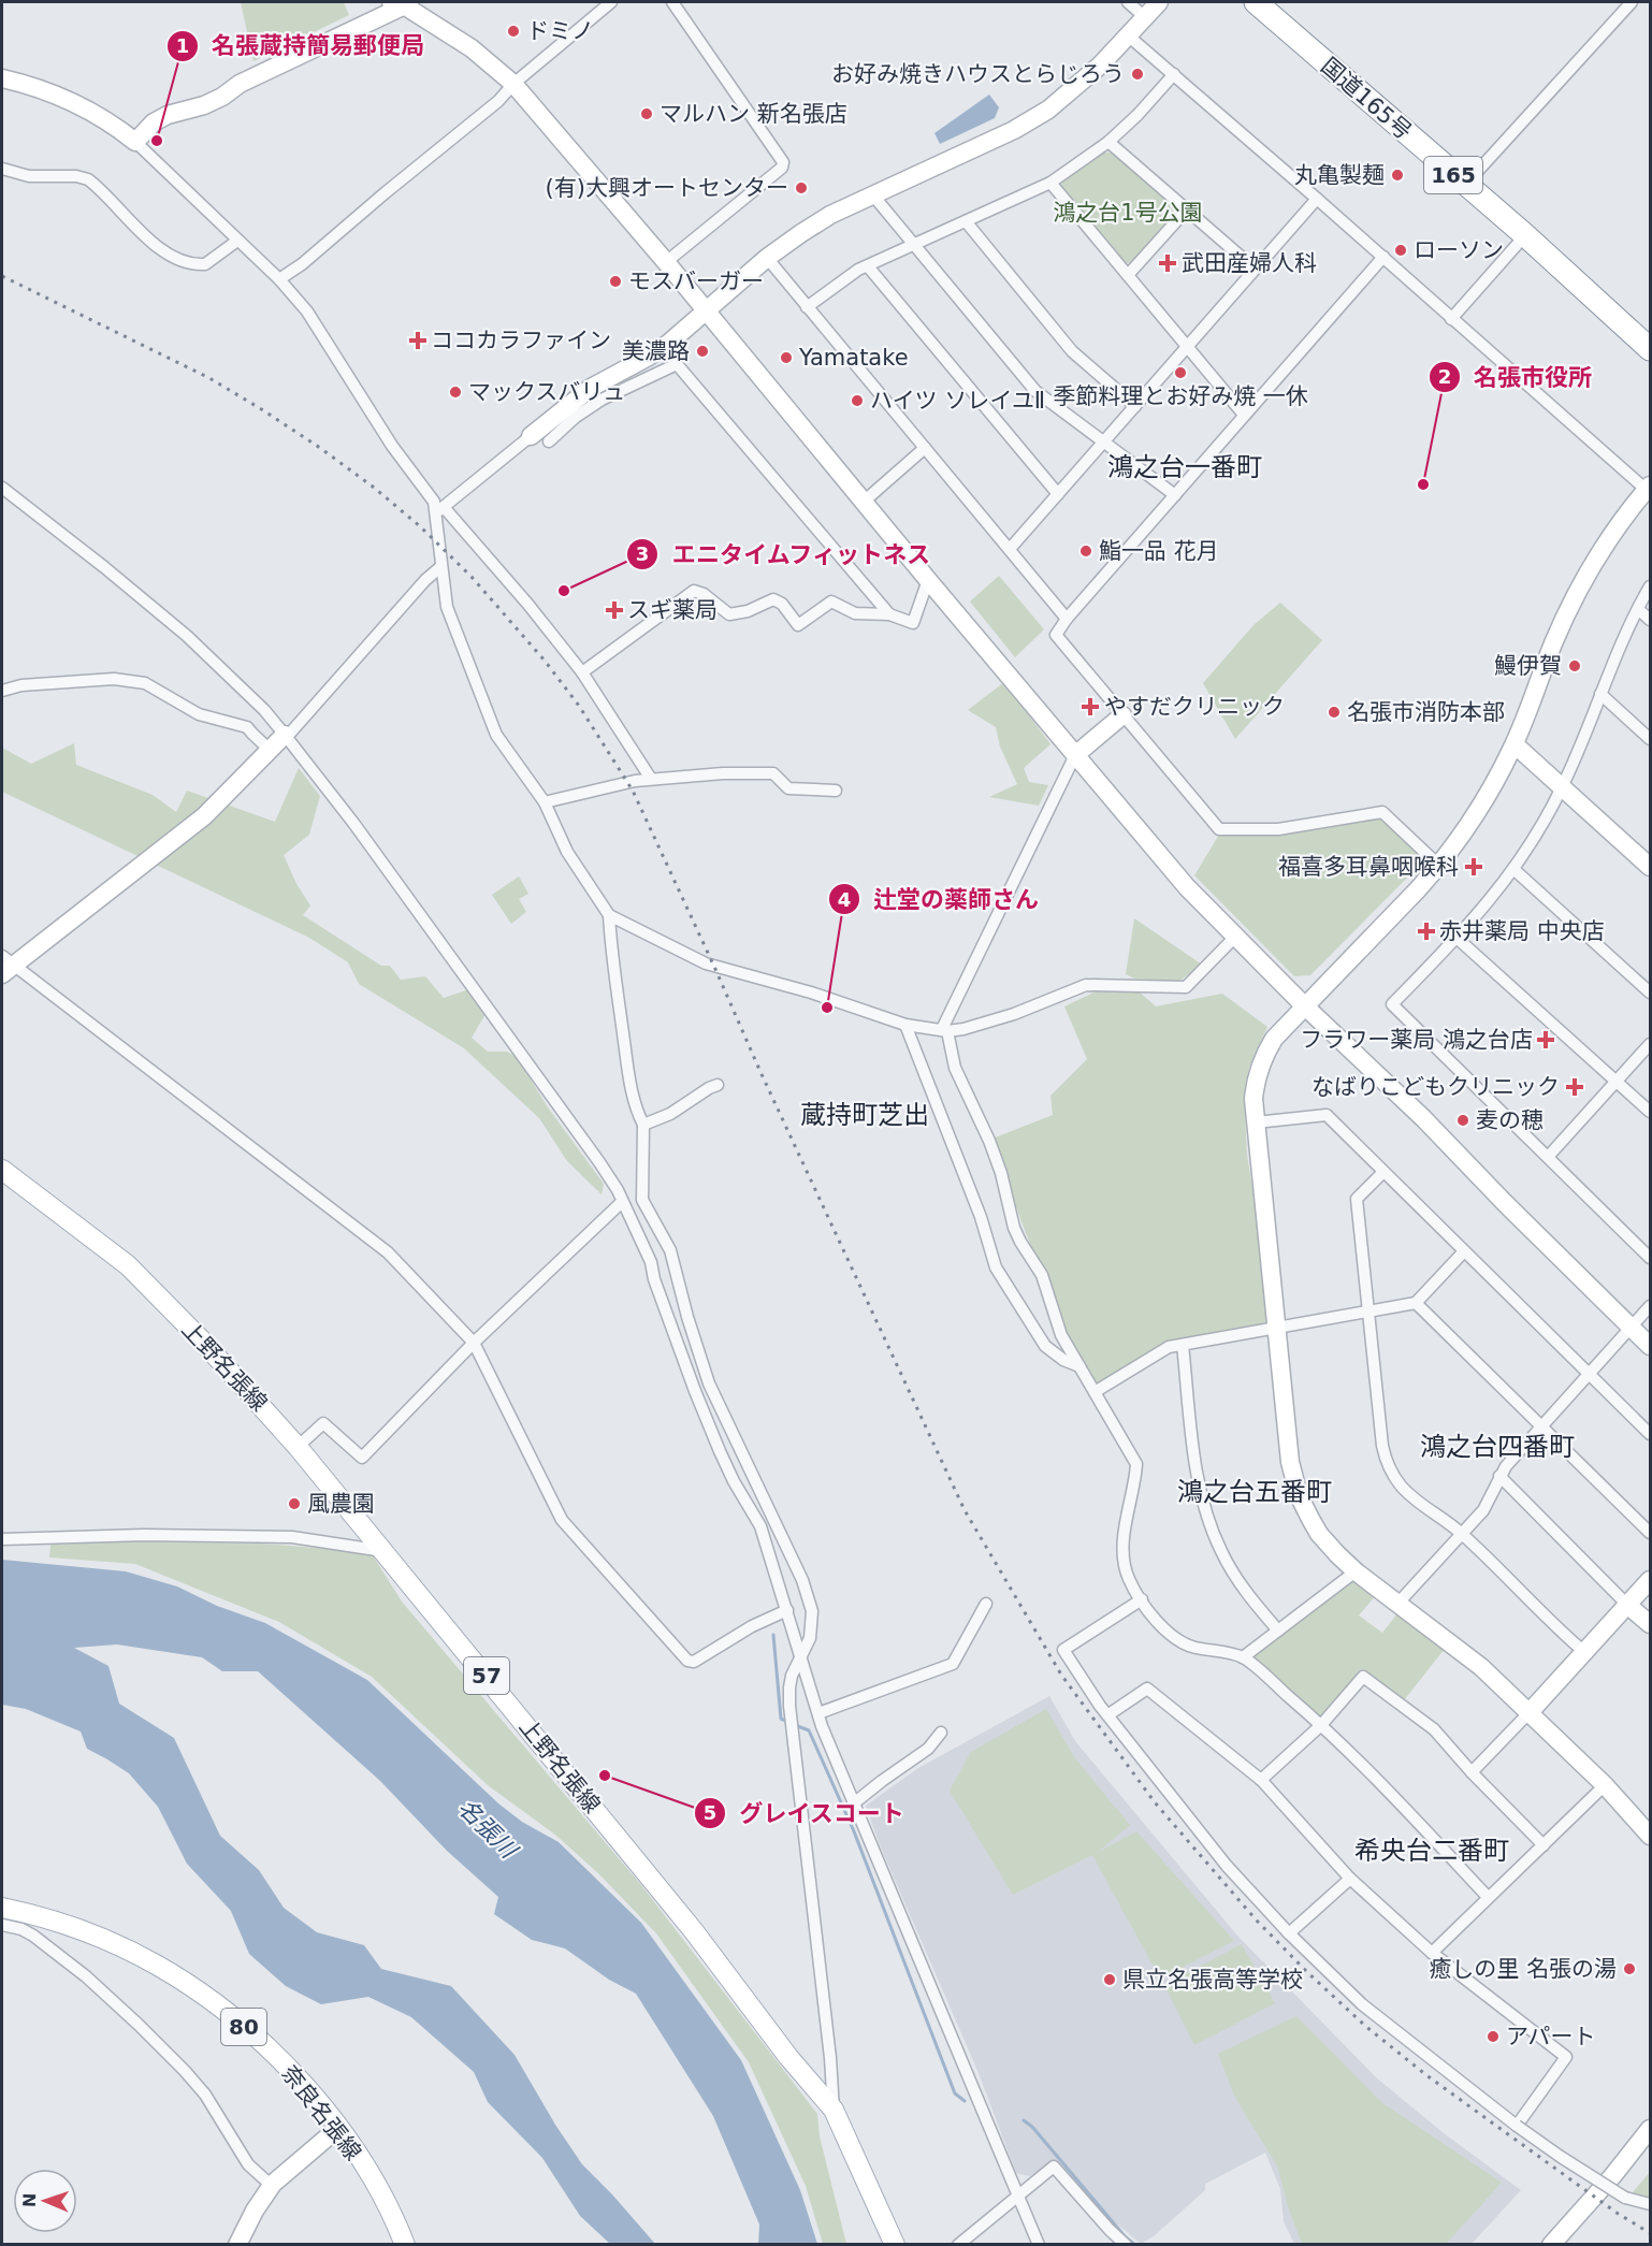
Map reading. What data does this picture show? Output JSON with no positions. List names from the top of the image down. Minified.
{"streets":{"highway":["国道165号","165"],"main road":["上野名張線","57","80","奈良名張線"]},"districts":["鴻之台一番町","蔵持町芝出","鴻之台四番町","鴻之台五番町","希央台二番町"],"water":["名張川"],"parks":["鴻之台1号公園"],"places":{"other":["ドミノ","お好み焼きハウスとらじろう","マルハン 新名張店","名張蔵持簡易郵便局","丸亀製麺","(有)大興オートセンター","ローソン","モスバーガー","美濃路","Yamatake","季節料理とお好み焼 一休","マックスバリュ","ハイツ ソレイユⅡ","名張市役所","鮨一品 花月","エニタイムフィットネス","鰻伊賀","名張市消防本部","辻堂の薬師さん","麦の穂","風農園","グレイスコート","癒しの里 名張の湯","県立名張高等学校","アパート"],"health":["武田産婦人科","ココカラファイン","スギ薬局","やすだクリニック","福喜多耳鼻咽喉科","赤井薬局 中央店","フラワー薬局 鴻之台店","なばりこどもクリニック"]},"north":"left"}
